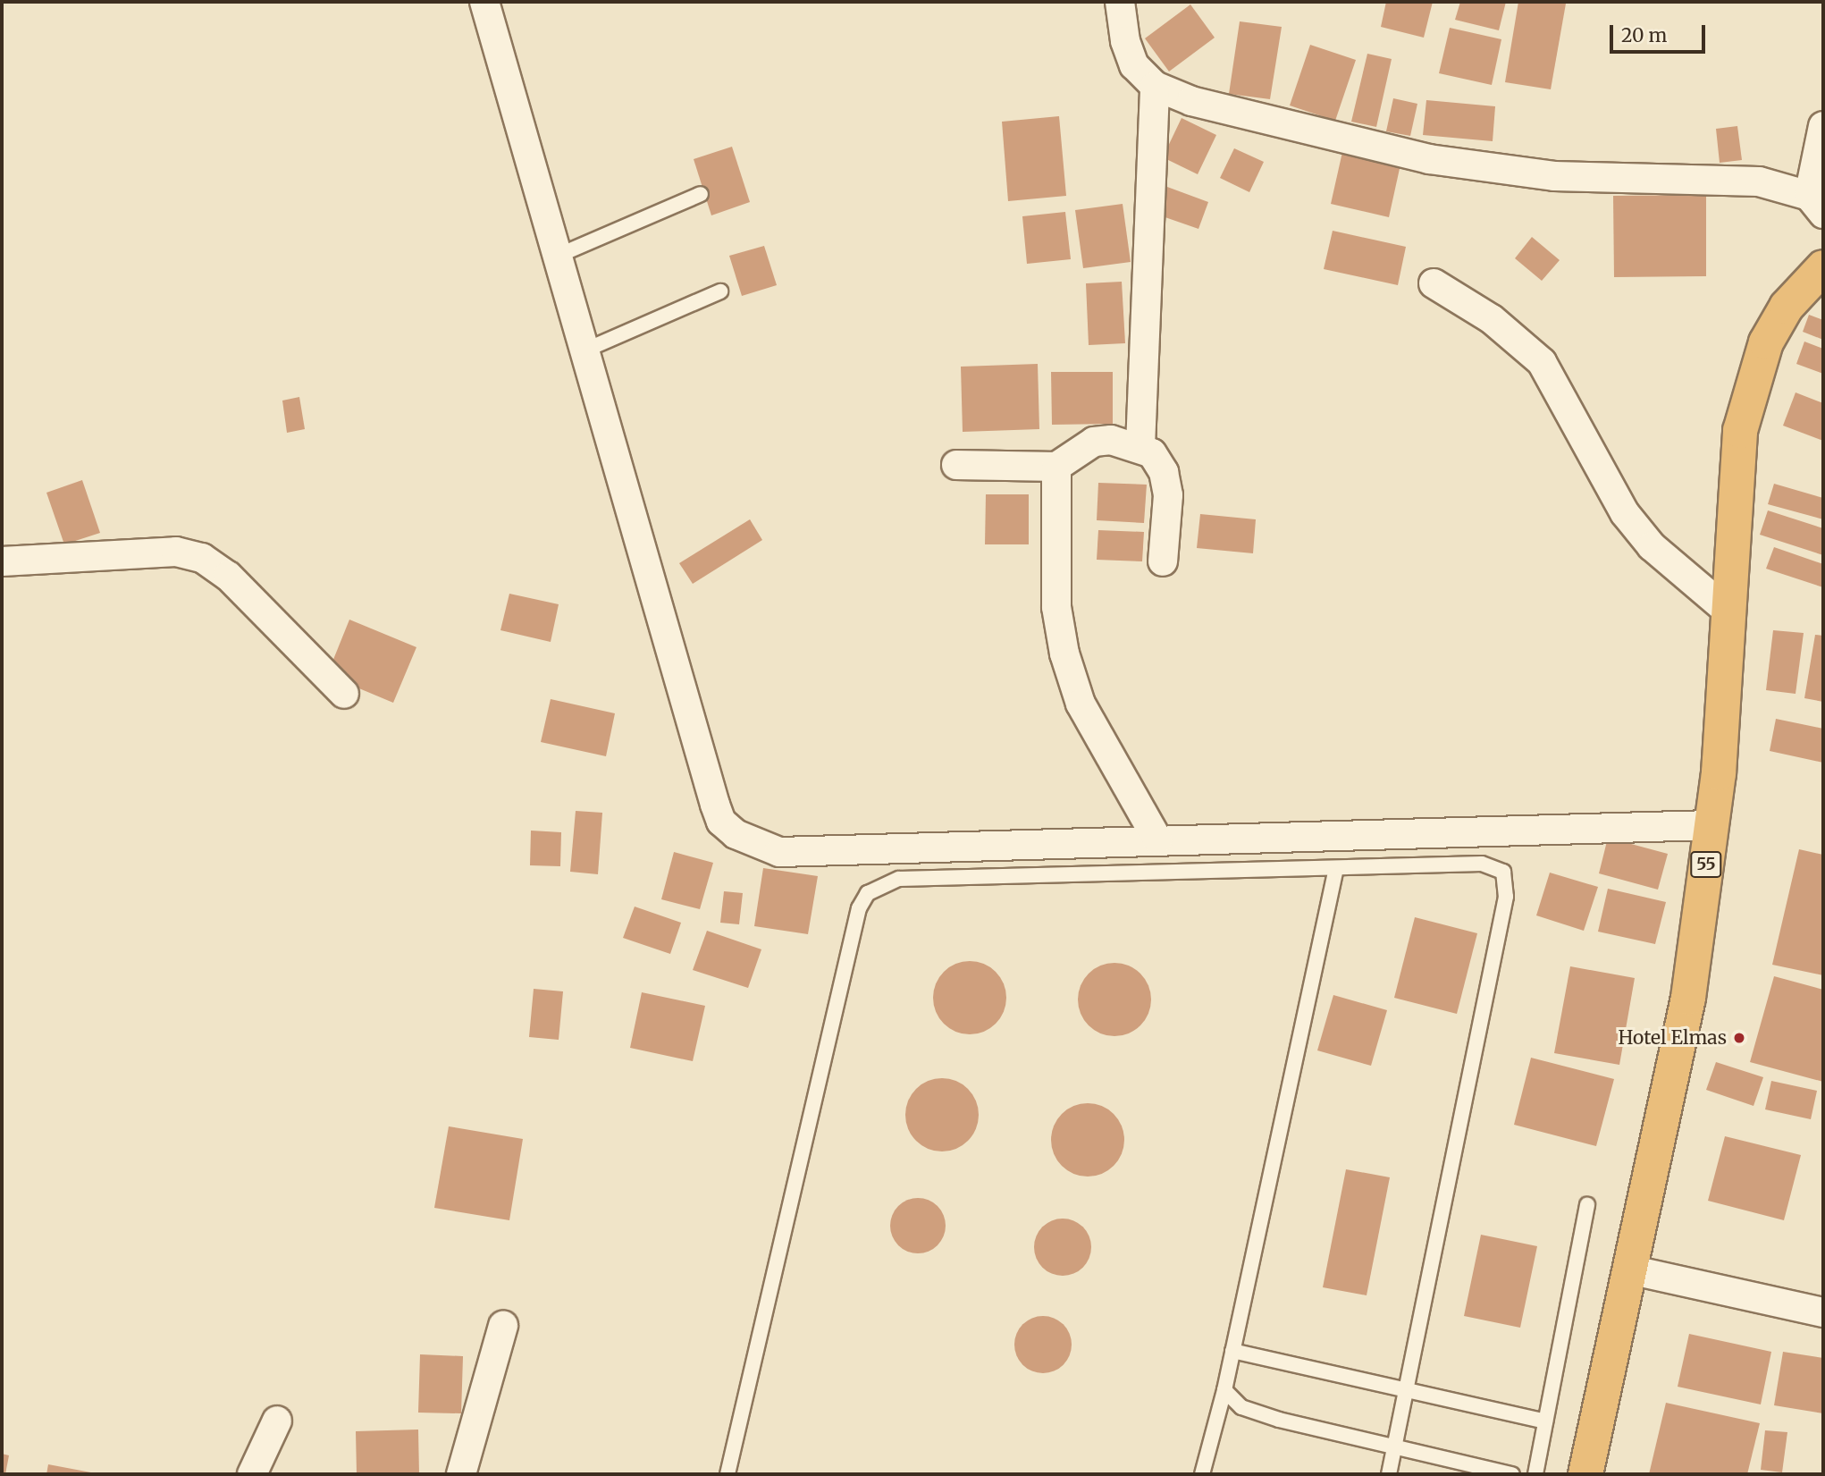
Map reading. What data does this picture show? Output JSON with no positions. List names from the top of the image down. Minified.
{"streets":{"highway":["55"]},"places":["Hotel Elmas"],"scale_bar":"20 m"}
